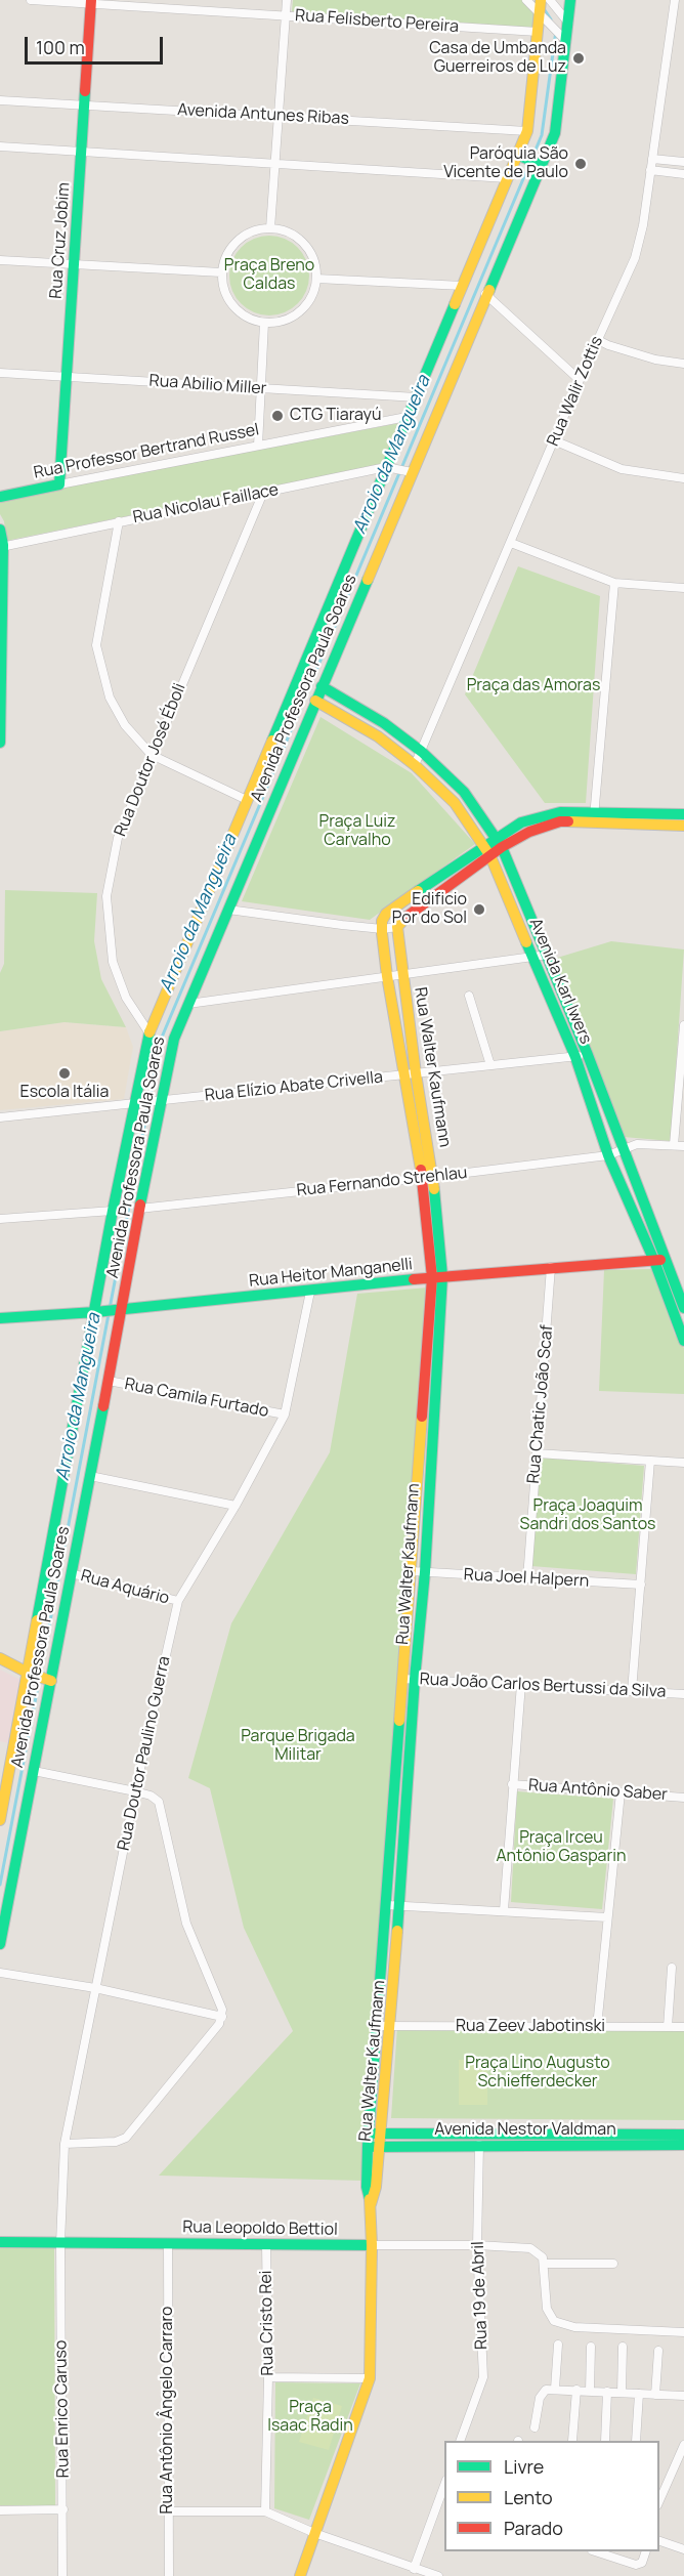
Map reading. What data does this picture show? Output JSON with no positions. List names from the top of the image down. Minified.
{"streets":{"street":["Rua Felisberto Pereira","Avenida Antunes Ribas","Rua Cruz Jobim","Rua Abilio Miller","Rua Walir Zottis","Rua Professor Bertrand Russel","Rua Nicolau Faillace","Avenida Professora Paula Soares","Rua Doutor José Éboli","Avenida Karl Iwers","Rua Walter Kaufmann","Rua Elízio Abate Crivella","Rua Fernando Strehlau","Rua Heitor Manganelli","Rua Camila Furtado","Rua Chatic João Scaf","Rua Joel Halpern","Rua Aquário","Rua João Carlos Bertussi da Silva","Rua Doutor Paulino Guerra","Rua Antônio Saber","Rua Zeev Jabotinski","Avenida Nestor Valdman","Rua Leopoldo Bettiol","Rua 19 de Abril","Rua Cristo Rei","Rua Enrico Caruso","Rua Antônio Ângelo Carraro"]},"crossings":[["Rua Felisberto Pereira","Rua Cruz Jobim"],["Rua Felisberto Pereira","Avenida Professora Paula Soares"],["Avenida Antunes Ribas","Rua Cruz Jobim"],["Avenida Antunes Ribas","Avenida Professora Paula Soares"],["Rua Cruz Jobim","Rua Abilio Miller"],["Rua Cruz Jobim","Rua Professor Bertrand Russel"],["Rua Abilio Miller","Avenida Professora Paula Soares"],["Rua Walir Zottis","Avenida Karl Iwers"],["Rua Professor Bertrand Russel","Avenida Professora Paula Soares"],["Rua Nicolau Faillace","Avenida Professora Paula Soares"],["Rua Nicolau Faillace","Rua Doutor José Éboli"],["Avenida Professora Paula Soares","Rua Doutor José Éboli"],["Avenida Professora Paula Soares","Avenida Karl Iwers"],["Avenida Professora Paula Soares","Rua Elízio Abate Crivella"],["Avenida Professora Paula Soares","Rua Fernando Strehlau"],["Avenida Professora Paula Soares","Rua Heitor Manganelli"],["Avenida Professora Paula Soares","Rua Camila Furtado"],["Avenida Professora Paula Soares","Rua Aquário"],["Avenida Karl Iwers","Rua Elízio Abate Crivella"],["Avenida Karl Iwers","Rua Fernando Strehlau"],["Avenida Karl Iwers","Rua Heitor Manganelli"],["Rua Walter Kaufmann","Rua Elízio Abate Crivella"],["Rua Walter Kaufmann","Rua Fernando Strehlau"],["Rua Walter Kaufmann","Rua Heitor Manganelli"],["Rua Walter Kaufmann","Rua Joel Halpern"],["Rua Walter Kaufmann","Rua João Carlos Bertussi da Silva"],["Rua Walter Kaufmann","Rua Zeev Jabotinski"],["Rua Walter Kaufmann","Avenida Nestor Valdman"],["Rua Walter Kaufmann","Rua Leopoldo Bettiol"],["Rua Heitor Manganelli","Rua Chatic João Scaf"],["Rua Heitor Manganelli","Rua Doutor Paulino Guerra"],["Rua Camila Furtado","Rua Doutor Paulino Guerra"],["Rua Chatic João Scaf","Rua Joel Halpern"],["Rua Aquário","Rua Doutor Paulino Guerra"],["Rua Doutor Paulino Guerra","Rua Leopoldo Bettiol"],["Rua Doutor Paulino Guerra","Rua Enrico Caruso"],["Avenida Nestor Valdman","Rua 19 de Abril"],["Rua Leopoldo Bettiol","Rua 19 de Abril"],["Rua Leopoldo Bettiol","Rua Cristo Rei"],["Rua Leopoldo Bettiol","Rua Enrico Caruso"],["Rua Leopoldo Bettiol","Rua Antônio Ângelo Carraro"]],"water":["Arroio da Mangueira"],"parks":["Praça Breno Caldas","Praça das Amoras","Praça Luiz Carvalho","Praça Joaquim Sandri dos Santos","Parque Brigada Militar","Praça Irceu Antônio Gasparin","Praça Lino Augusto Schiefferdecker","Praça Isaac Radin"],"places":["Casa de Umbanda Guerreiros de Luz","Paróquia São Vicente de Paulo","CTG Tiarayú","Edificio Por do Sol","Escola Itália"],"legend":["Livre","Lento","Parado"],"scale_bar":"100 m"}
